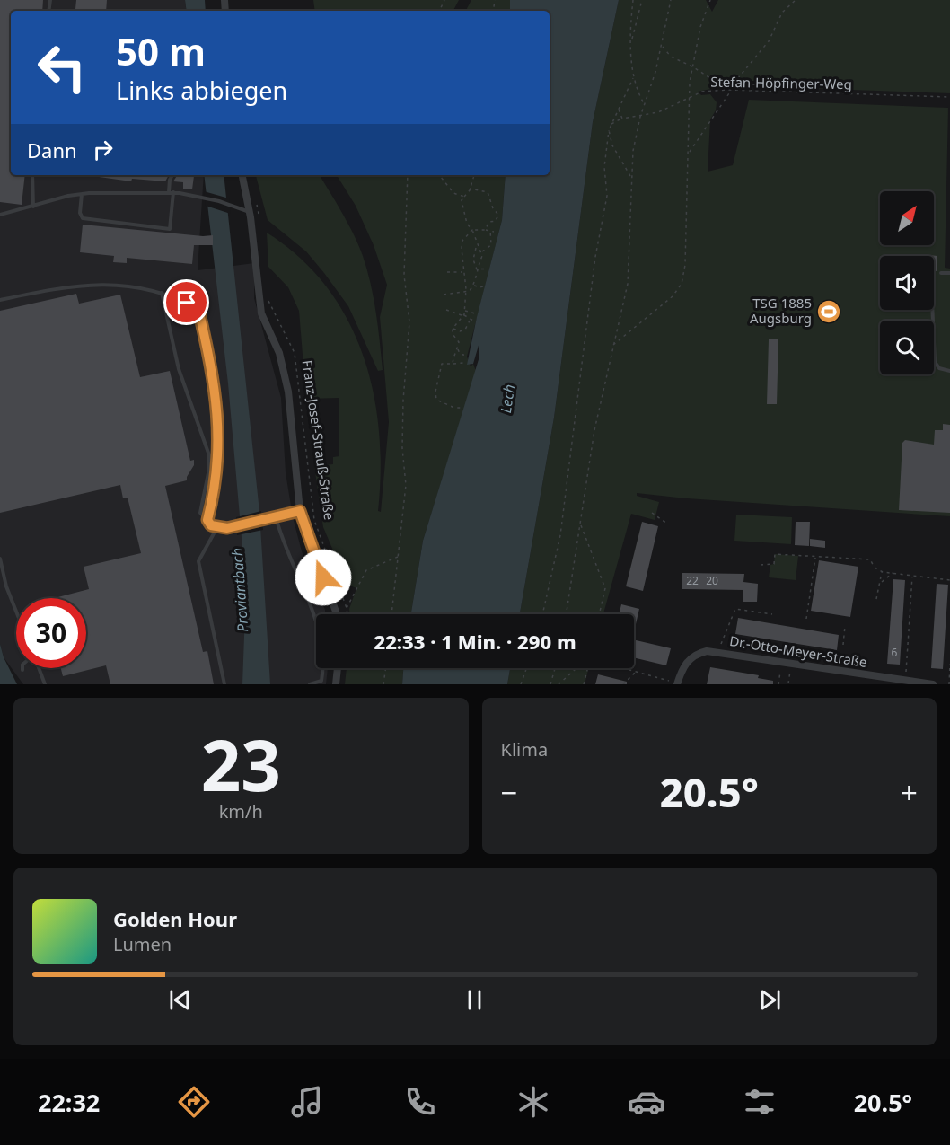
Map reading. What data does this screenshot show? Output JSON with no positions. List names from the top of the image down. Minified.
{"streets":{"street":["Franz-Josef-Strauß-Straße","Dr.-Otto-Meyer-Straße"],"path":["Stefan-Höpfinger-Weg"]},"water":["Lech","Proviantbach"],"places":{"sports":["TSG 1885 Augsburg"]},"house_numbers":["22","20","6"],"north":"top right","page":{"turn":["50 m","Links abbiegen"],"then":"Dann","limit":"30","trip":"22:33 · 1 Min. · 290 m","tile":[["23","km/h"],"Klima"],"heat":["−","20.5°","+"],"song":["Golden Hour","Lumen"],"tabs":["22:32","20.5°"]}}
